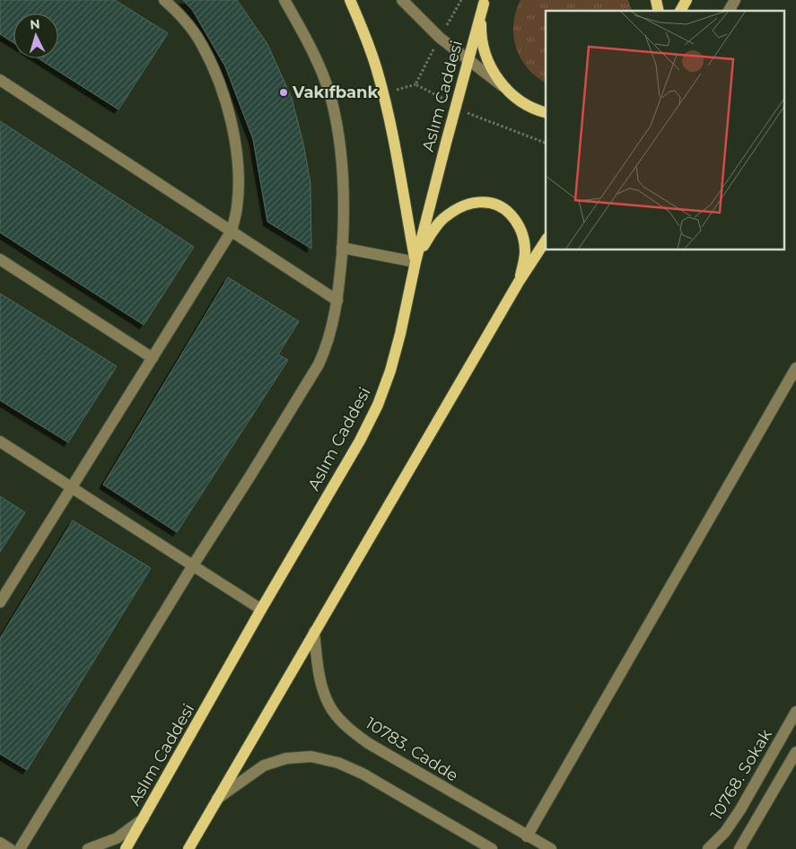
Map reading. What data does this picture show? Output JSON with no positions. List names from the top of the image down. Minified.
{"streets":{"main road":["Aslım Caddesi"],"street":["10783. Cadde","10768. Sokak"]},"places":["Vakıfbank"],"north":"top"}
